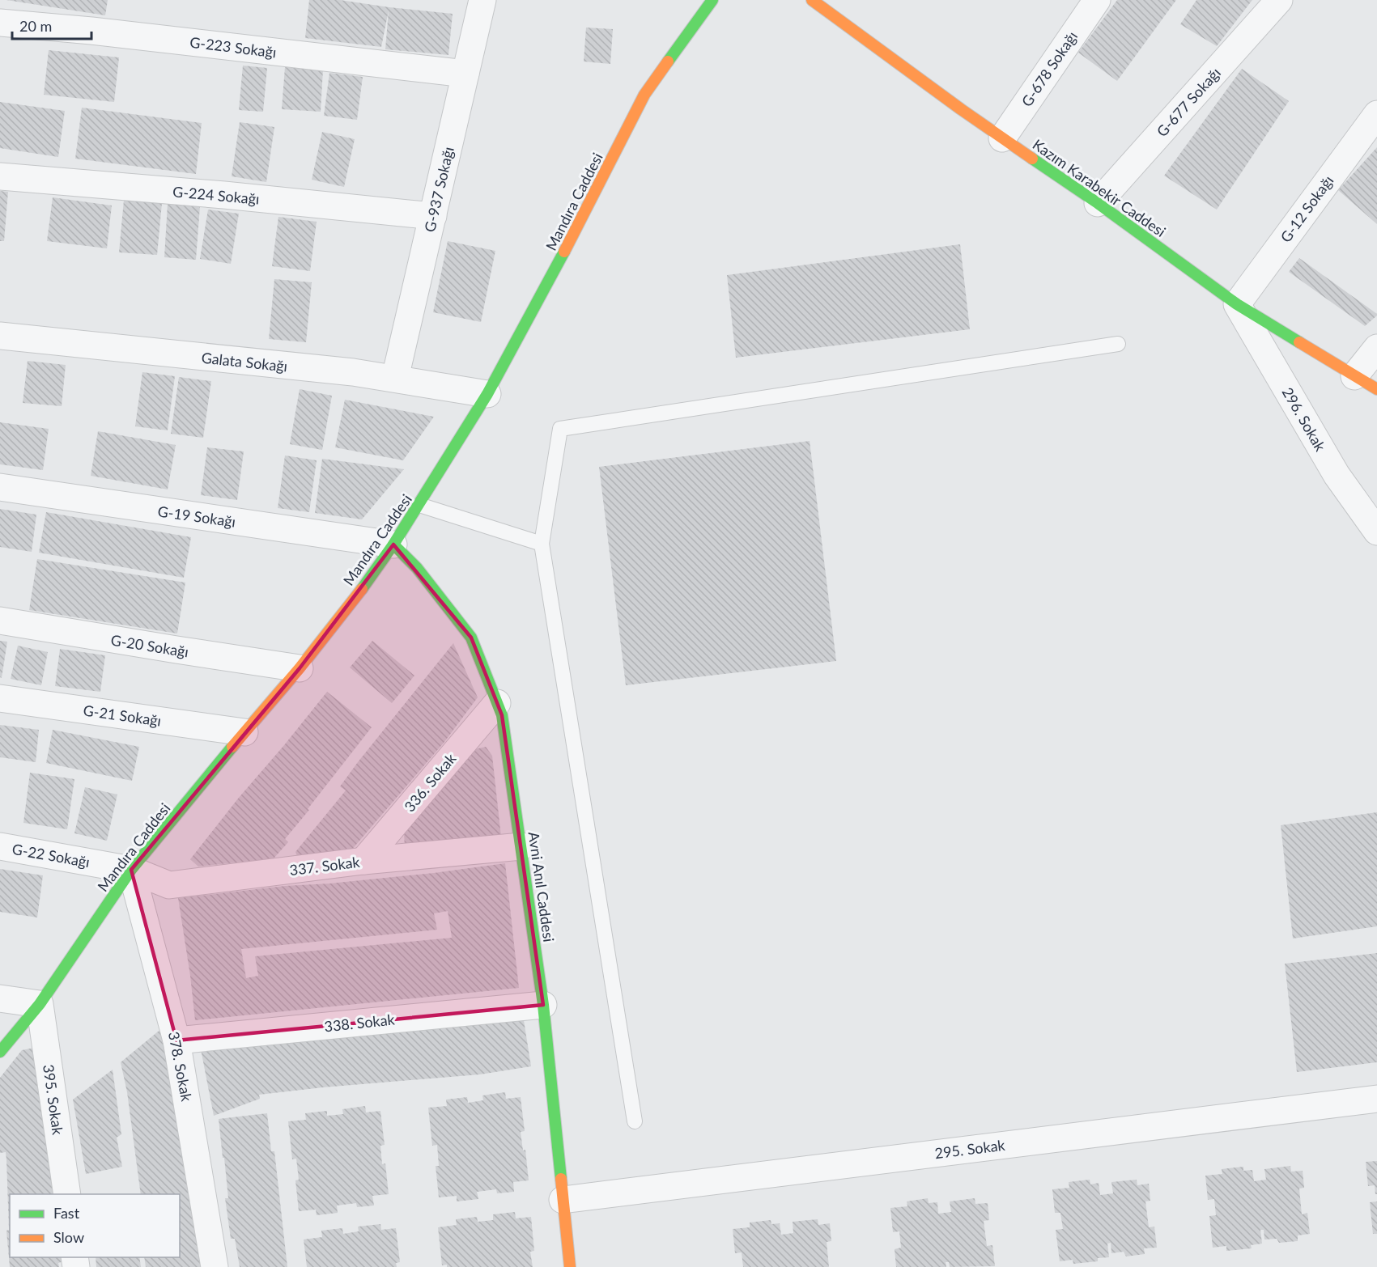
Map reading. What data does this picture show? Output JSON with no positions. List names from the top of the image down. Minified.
{"streets":{"street":["G-223 Sokağı","G-678 Sokağı","G-677 Sokağı","Kazım Karabekir Caddesi","G-937 Sokağı","G-224 Sokağı","Mandıra Caddesi","G-12 Sokağı","Galata Sokağı","296. Sokak","G-19 Sokağı","G-20 Sokağı","G-21 Sokağı","336. Sokak","G-22 Sokağı","337. Sokak","Avni Anıl Caddesi","338. Sokak","378. Sokak","395. Sokak","295. Sokak"]},"crossings":[["G-223 Sokağı","G-937 Sokağı"],["G-678 Sokağı","Kazım Karabekir Caddesi"],["G-677 Sokağı","Kazım Karabekir Caddesi"],["Kazım Karabekir Caddesi","G-12 Sokağı"],["Kazım Karabekir Caddesi","296. Sokak"],["G-937 Sokağı","G-224 Sokağı"],["G-937 Sokağı","Galata Sokağı"],["Mandıra Caddesi","Galata Sokağı"],["Mandıra Caddesi","G-19 Sokağı"],["Mandıra Caddesi","G-20 Sokağı"],["Mandıra Caddesi","G-21 Sokağı"],["Mandıra Caddesi","G-22 Sokağı"],["Mandıra Caddesi","337. Sokak"],["Mandıra Caddesi","Avni Anıl Caddesi"],["Mandıra Caddesi","378. Sokak"],["Mandıra Caddesi","395. Sokak"],["G-12 Sokağı","296. Sokak"],["G-19 Sokağı","Avni Anıl Caddesi"],["336. Sokak","337. Sokak"],["336. Sokak","Avni Anıl Caddesi"],["G-22 Sokağı","337. Sokak"],["G-22 Sokağı","378. Sokak"],["337. Sokak","Avni Anıl Caddesi"],["337. Sokak","378. Sokak"],["Avni Anıl Caddesi","338. Sokak"],["Avni Anıl Caddesi","295. Sokak"],["338. Sokak","378. Sokak"]],"legend":["Fast","Slow"],"scale_bar":"20 m"}
